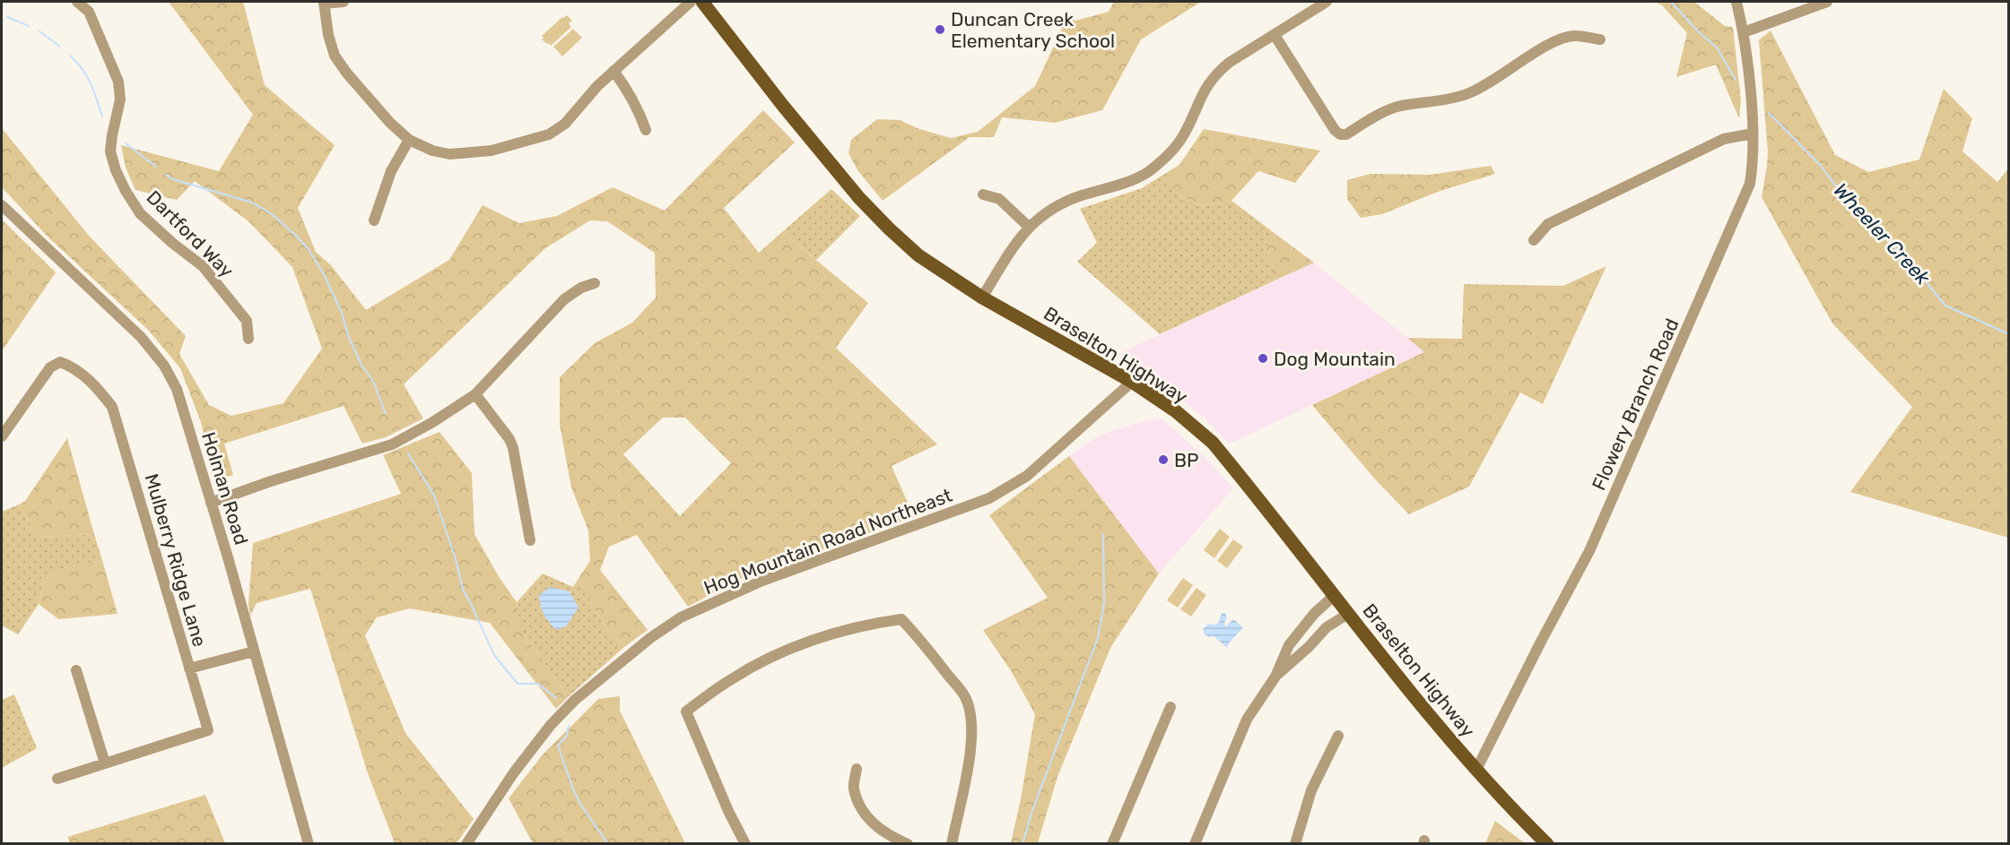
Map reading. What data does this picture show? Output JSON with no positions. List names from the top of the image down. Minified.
{"streets":{"main road":["Braselton Highway"],"street":["Dartford Way","Flowery Branch Road","Holman Road","Hog Mountain Road Northeast","Mulberry Ridge Lane"]},"crossings":[["Braselton Highway","Flowery Branch Road"],["Braselton Highway","Hog Mountain Road Northeast"]],"water":["Wheeler Creek"],"places":["Duncan Creek Elementary School","Dog Mountain","BP"]}
